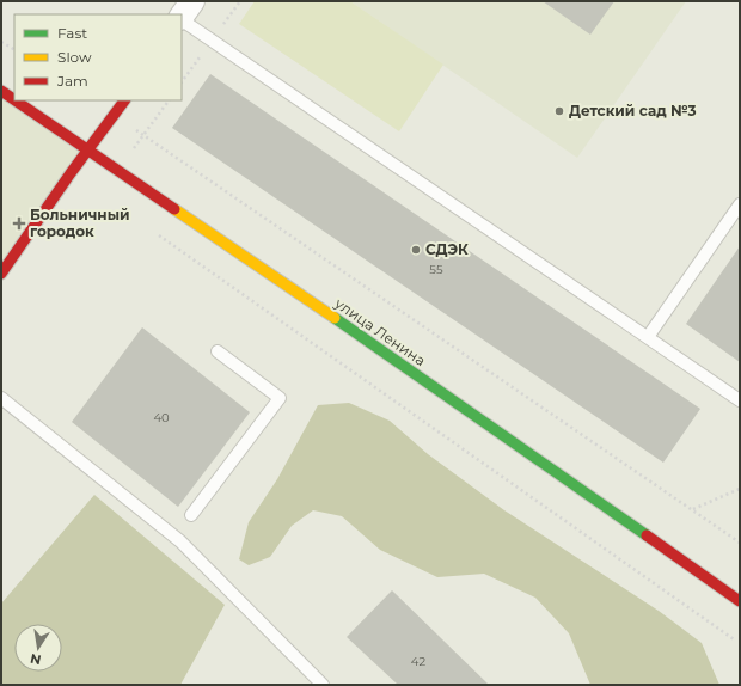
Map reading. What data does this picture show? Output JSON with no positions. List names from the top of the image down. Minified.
{"streets":{"main road":["улица Ленина"]},"places":{"other":["Детский сад №3","СДЭК"],"health":["Больничный городок"]},"house_numbers":["55","40","42"],"legend":["Fast","Slow","Jam"],"north":"bottom"}
